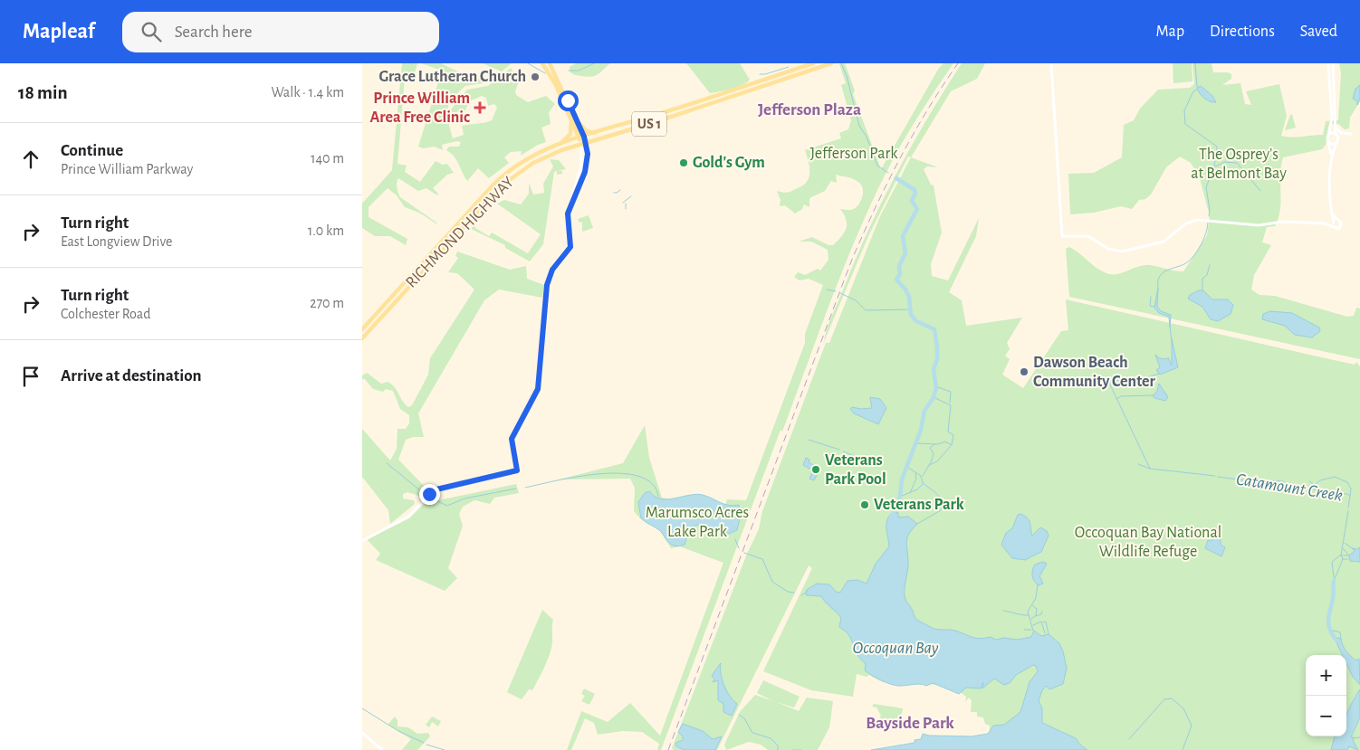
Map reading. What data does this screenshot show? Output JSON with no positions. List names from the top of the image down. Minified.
{"streets":{"main road":["US 1","RICHMOND HIGHWAY"]},"districts":["Jefferson Plaza","Bayside Park"],"water":["Catamount Creek","Occoquan Bay"],"parks":["Jefferson Park","The Osprey's at Belmont Bay","Marumsco Acres Lake Park","Occoquan Bay National Wildlife Refuge"],"places":{"other":["Grace Lutheran Church","Gold's Gym","Dawson Beach Community Center","Veterans Park Pool","Veterans Park"],"health":["Prince William Area Free Clinic"]},"page":{"header":"Mapleaf","search":"Search here","nav":["Map","Directions","Saved"],"heading":["18 min","Walk · 1.4 km"],"list":[["Continue","Prince William Parkway","140 m"],["Turn right","East Longview Drive","1.0 km"],["Turn right","Colchester Road","270 m"],"Arrive at destination"],"map_buttons":["+","−"]}}
